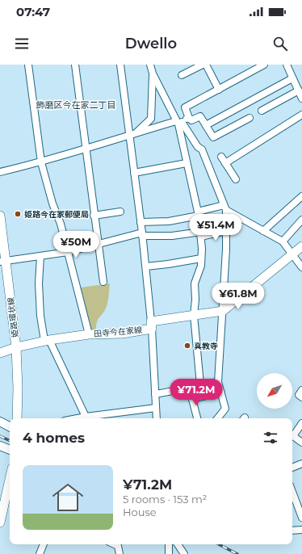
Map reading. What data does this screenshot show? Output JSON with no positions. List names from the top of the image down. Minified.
{"streets":{"main road":["姫路環状線","田寺今在家線"]},"crossings":[["姫路環状線","田寺今在家線"]],"districts":["飾磨区今在家二丁目"],"places":["姫路今在家郵便局","真教寺"],"north":"bottom left","page":{"status":"07:47","header":"Dwello","price":["¥51.4M","¥50M","¥61.8M","¥71.2M"],"heading":"4 homes","list":[{"name":"¥71.2M","note":"5 rooms · 153 m² · House"}]}}
